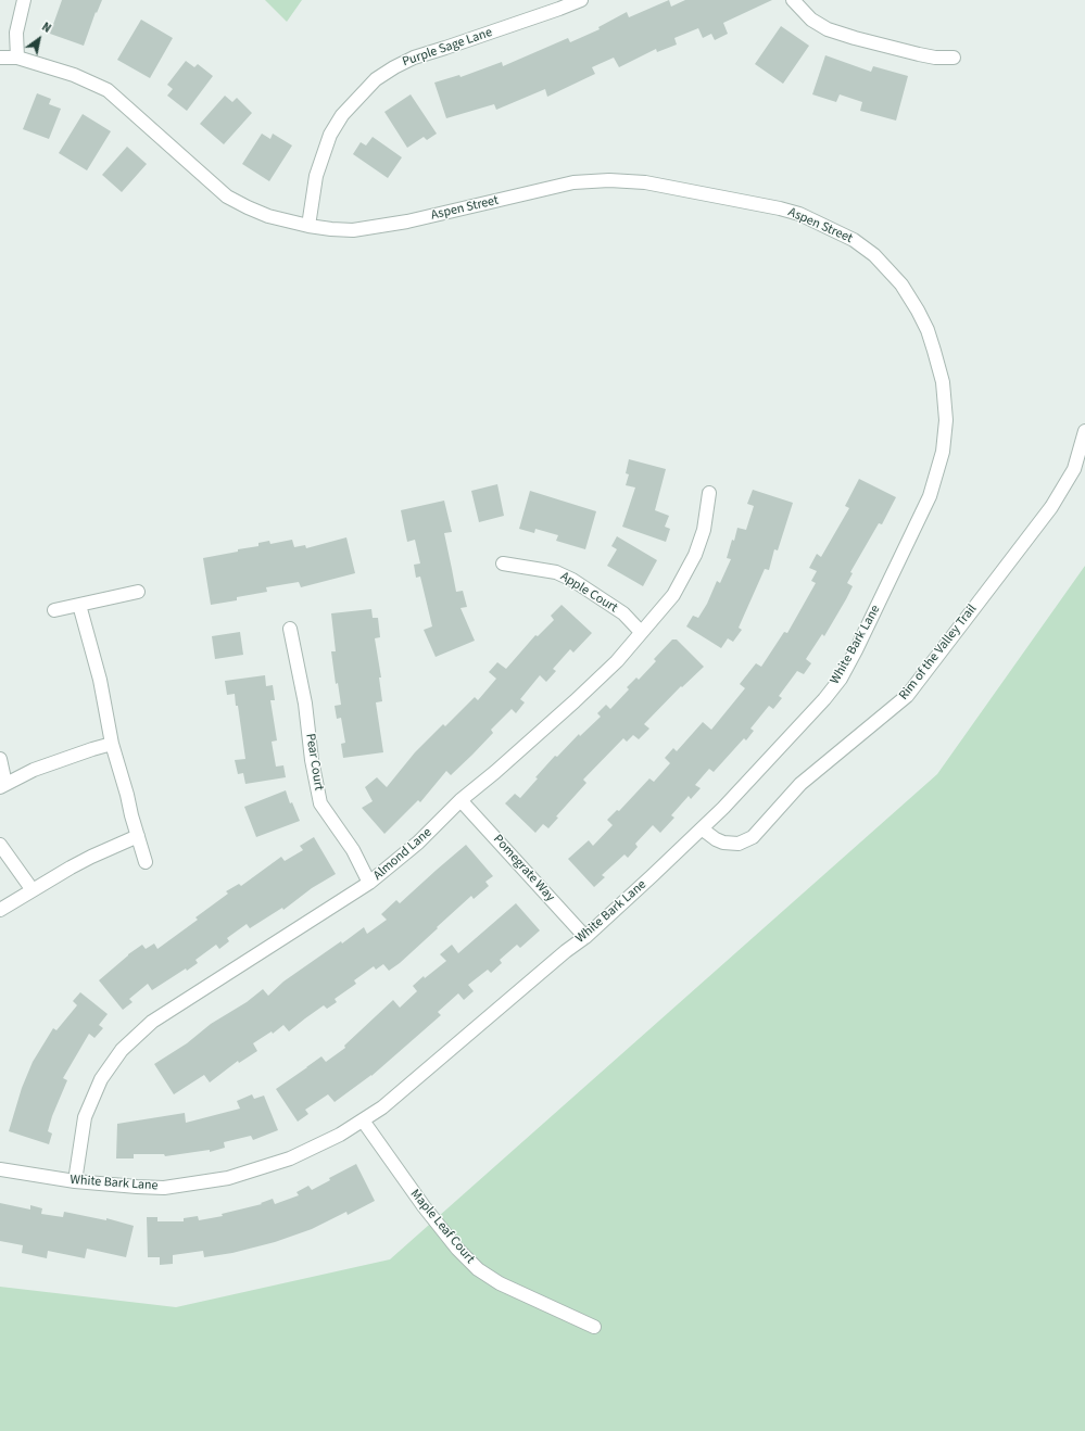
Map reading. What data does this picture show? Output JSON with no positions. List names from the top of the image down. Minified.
{"streets":{"street":["Purple Sage Lane","Aspen Street","Apple Court","White Bark Lane","Rim of the Valley Trail","Pear Court","Almond Lane","Pomegrate Way","Maple Leaf Court"]},"crossings":[["Purple Sage Lane","Aspen Street"],["Aspen Street","White Bark Lane"],["Apple Court","Almond Lane"],["White Bark Lane","Rim of the Valley Trail"],["White Bark Lane","Almond Lane"],["White Bark Lane","Pomegrate Way"],["White Bark Lane","Maple Leaf Court"],["Pear Court","Almond Lane"],["Almond Lane","Pomegrate Way"]],"north":"top right"}
